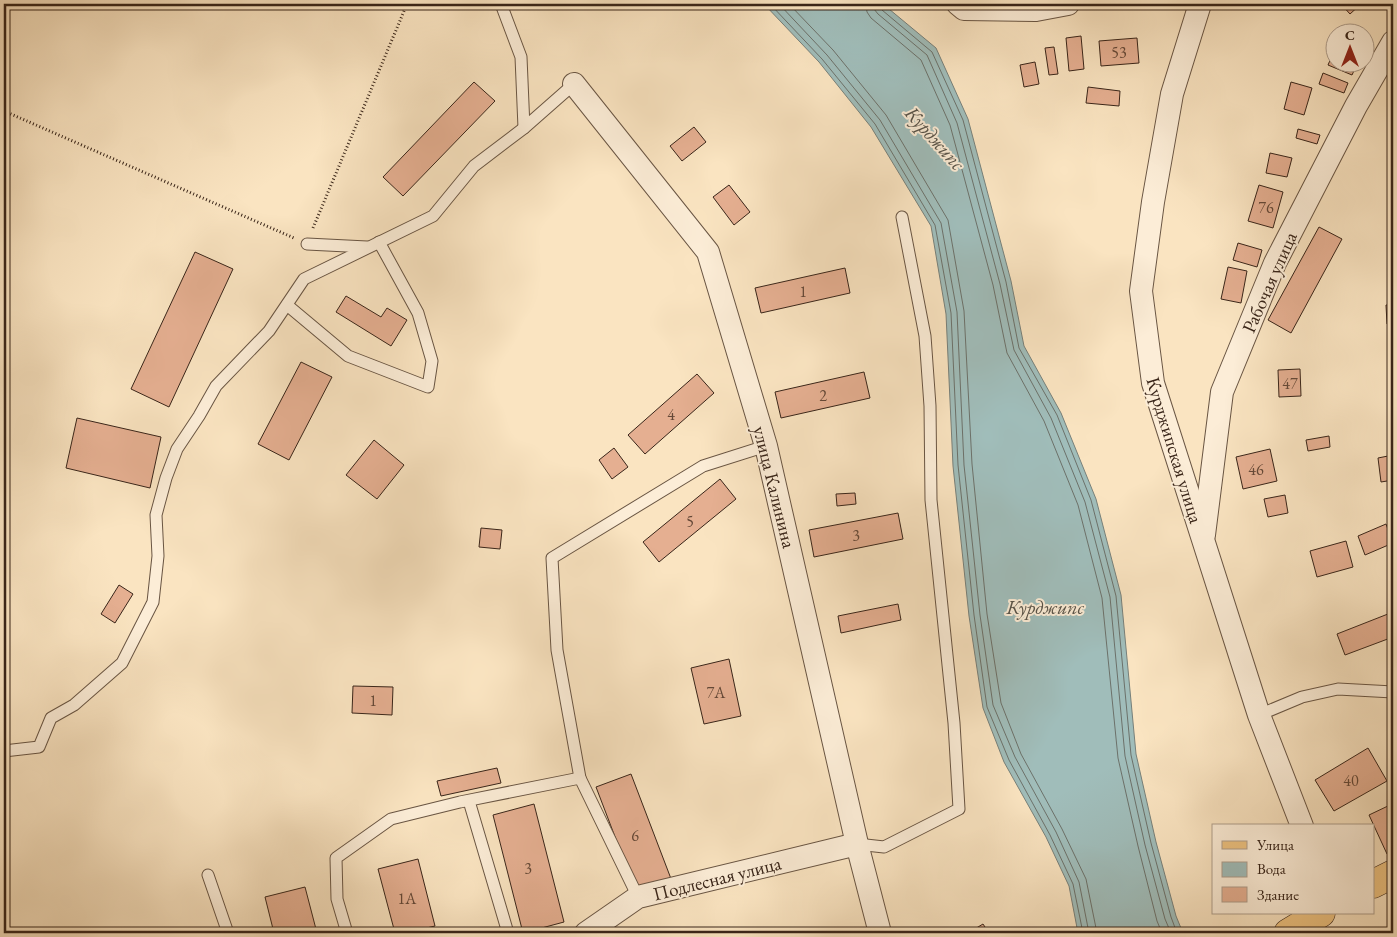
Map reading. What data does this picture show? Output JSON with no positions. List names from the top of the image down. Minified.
{"streets":{"street":["Рабочая улица","Курджипская улица","улица Калинина","Подлесная улица"]},"crossings":[["Рабочая улица","Курджипская улица"],["улица Калинина","Подлесная улица"]],"water":["Курджипс"],"house_numbers":["53","76","1","47","2","4","46","5","3","7А","1","40","6","3","1А"],"legend":["Улица","Вода","Здание"],"north":"top"}
